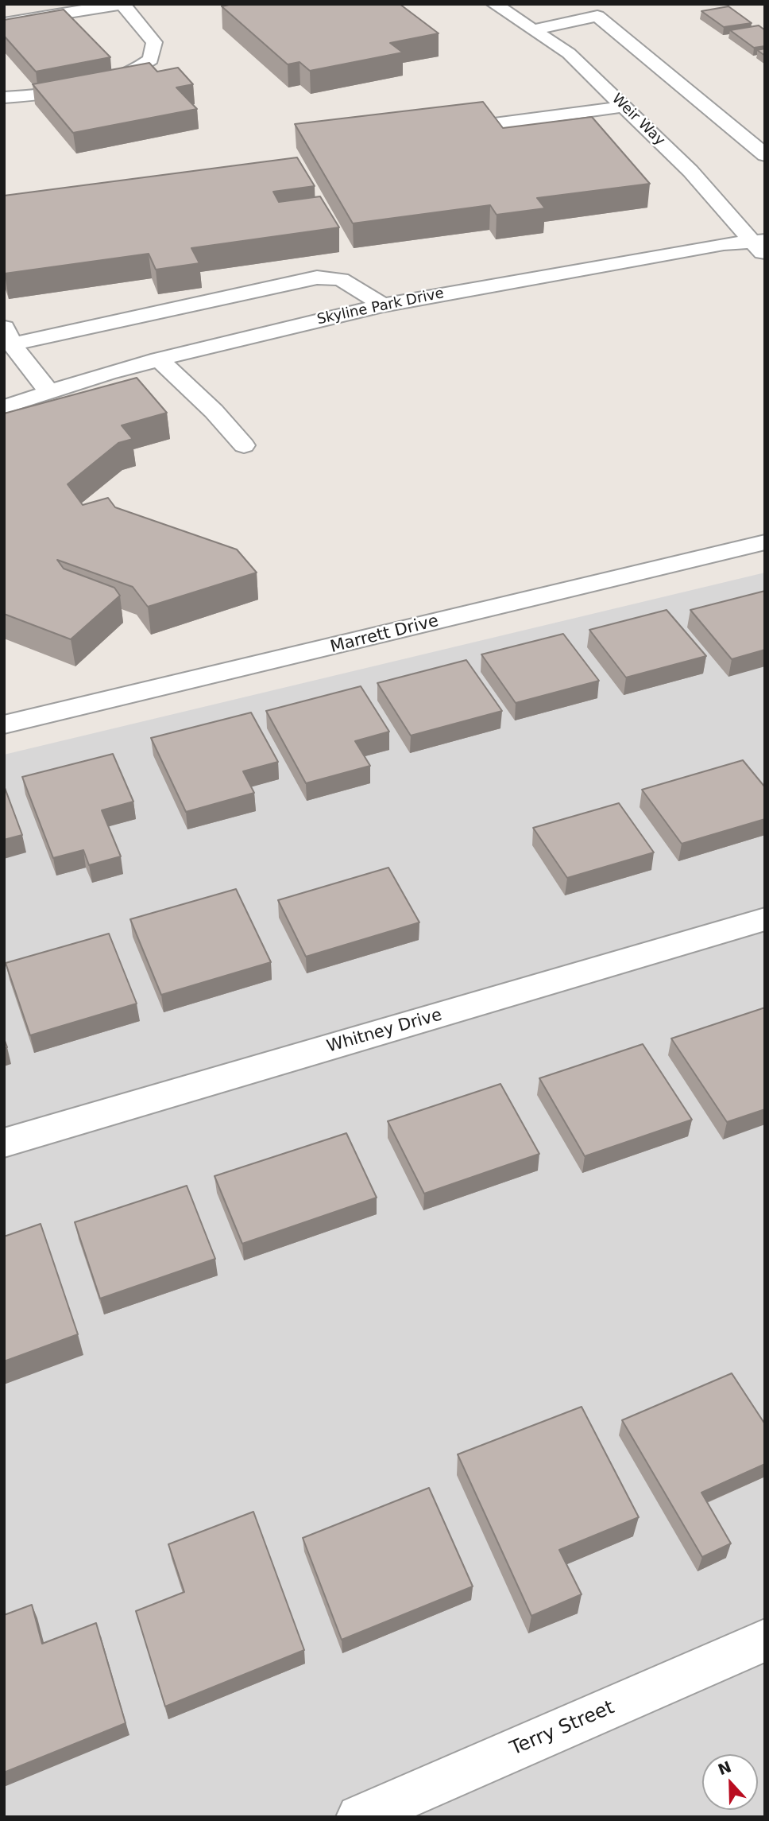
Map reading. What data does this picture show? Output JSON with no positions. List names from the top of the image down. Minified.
{"streets":{"street":["Weir Way","Skyline Park Drive","Marrett Drive","Whitney Drive","Terry Street"]},"crossings":[["Weir Way","Skyline Park Drive"]],"north":"top"}
